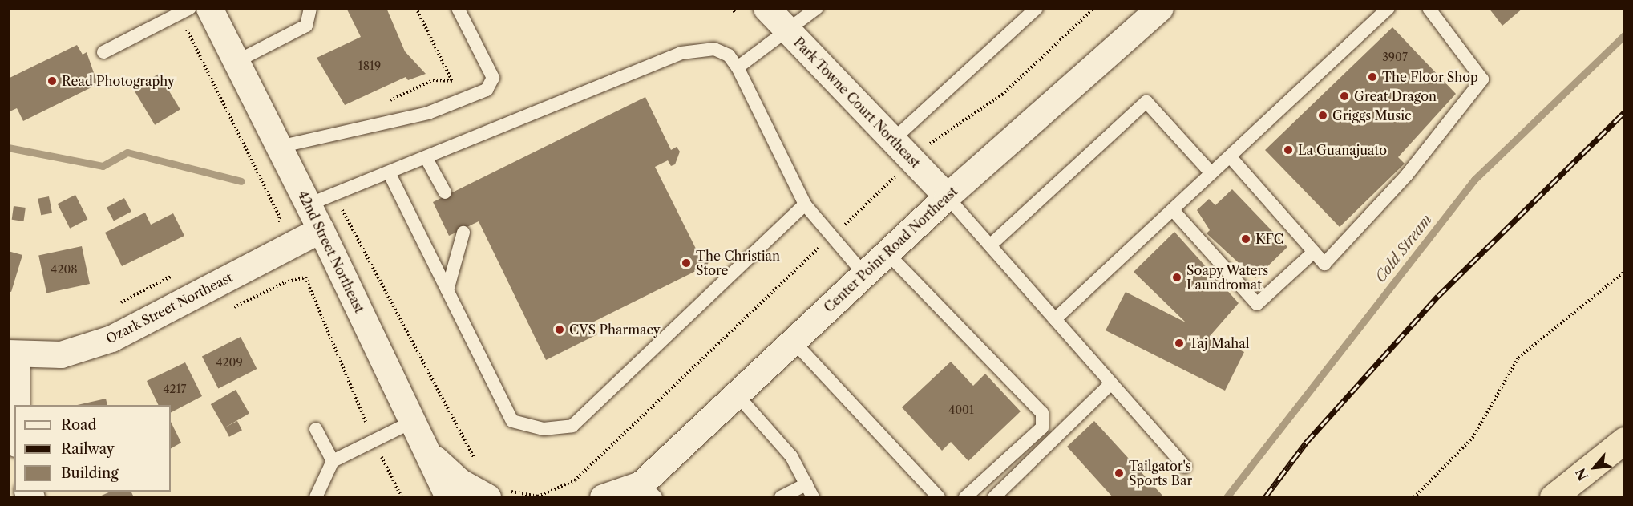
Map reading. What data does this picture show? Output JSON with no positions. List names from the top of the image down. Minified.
{"streets":{"street":["Park Towne Court Northeast","Center Point Road Northeast","42nd Street Northeast","Ozark Street Northeast"]},"crossings":[["Park Towne Court Northeast","Center Point Road Northeast"],["42nd Street Northeast","Ozark Street Northeast"]],"water":["Cold Stream"],"places":["The Floor Shop","Read Photography","Great Dragon","Griggs Music","La Guanajuato","KFC","The Christian Store","Soapy Waters Laundromat","CVS Pharmacy","Taj Mahal","Tailgator's Sports Bar"],"house_numbers":["3907","1819","4208","4209","4217","4001"],"legend":["Road","Railway","Building"],"north":"bottom left"}
